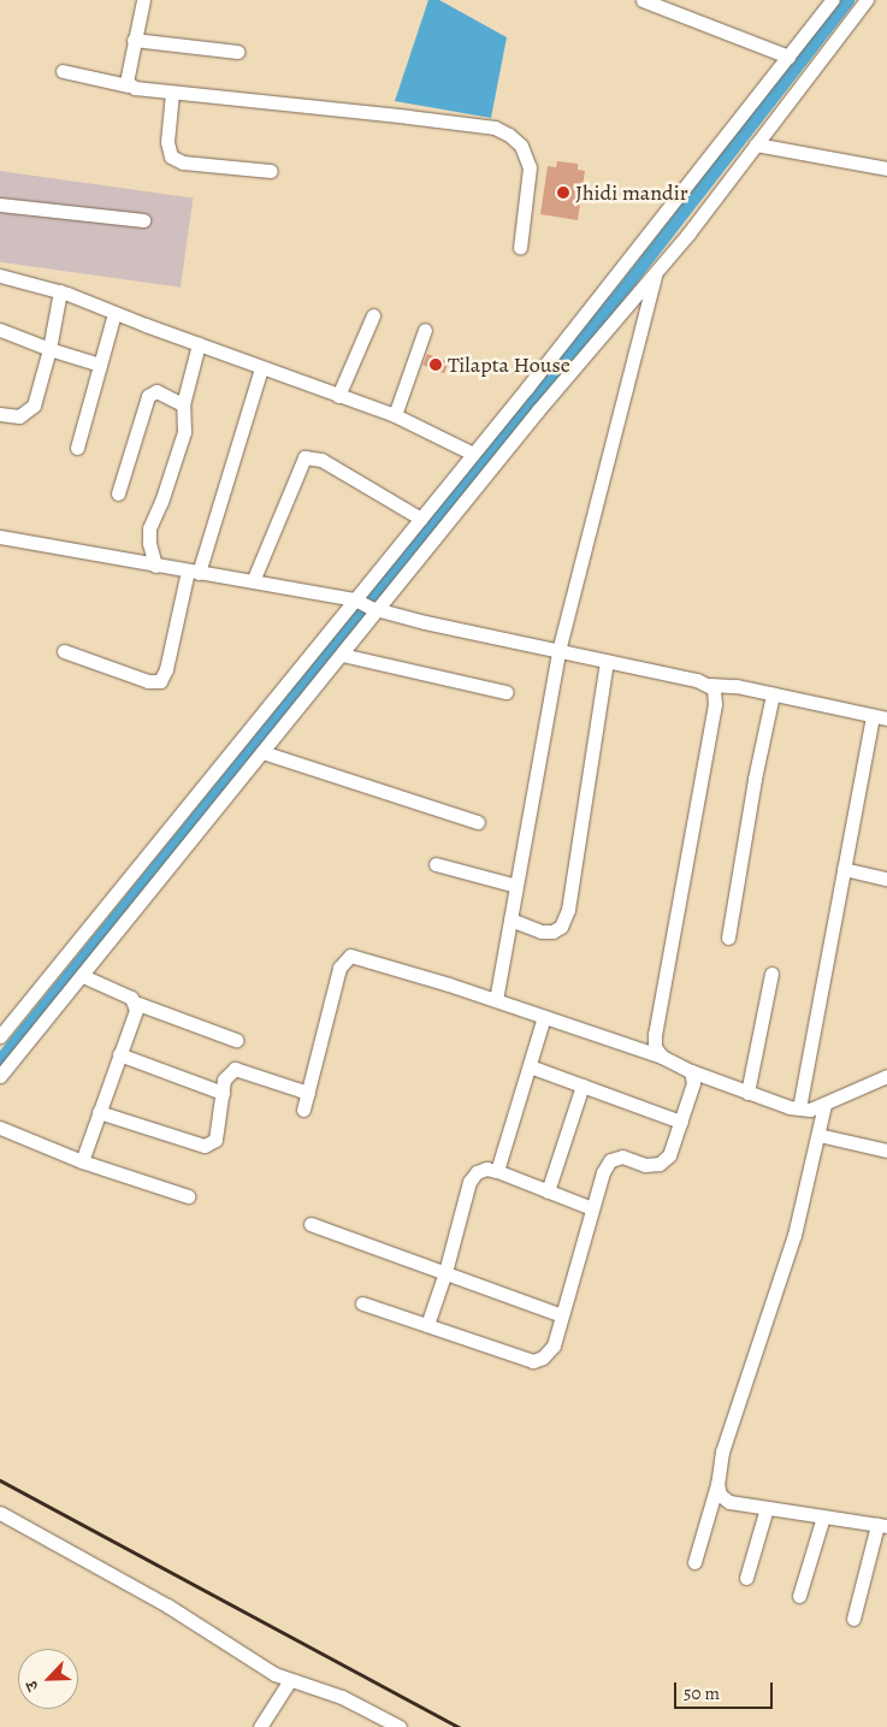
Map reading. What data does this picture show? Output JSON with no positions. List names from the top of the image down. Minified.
{"places":["Jhidi mandir","Tilapta House"],"scale_bar":"50 m","north":"bottom left"}
